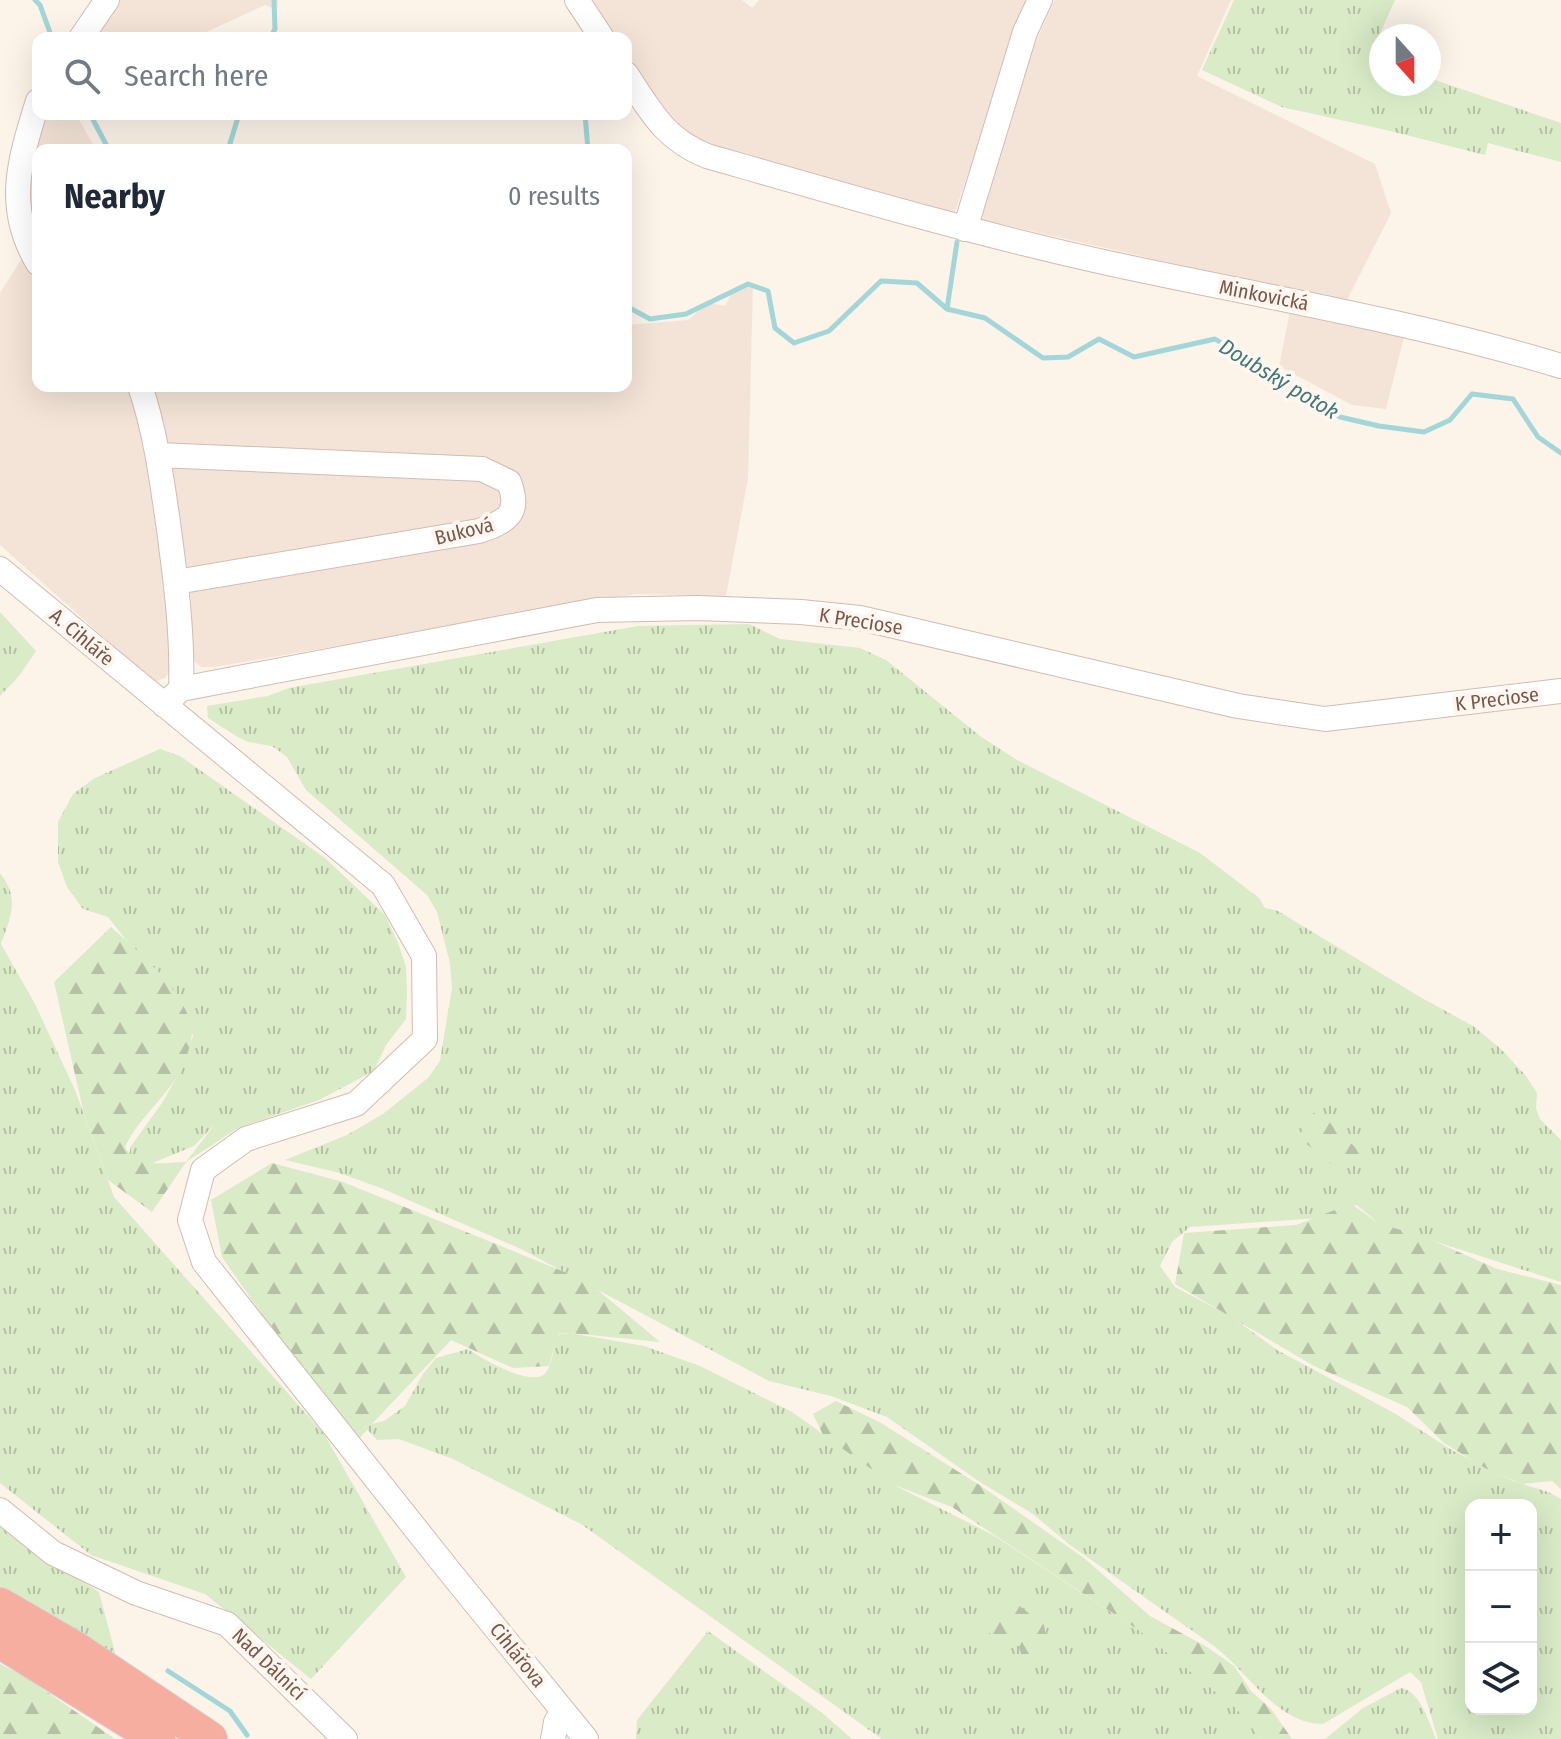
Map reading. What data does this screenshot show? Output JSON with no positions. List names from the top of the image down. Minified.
{"streets":{"street":["Minkovická","Buková","K Preciose","A. Cihláře","Cihlářova","Nad Dálnicí"]},"crossings":[["K Preciose","A. Cihláře"],["A. Cihláře","Cihlářova"]],"water":["Doubský potok"],"north":"bottom","page":{"search":"Search here","heading":["Nearby","0 results"],"map_buttons":["+","−"]}}
